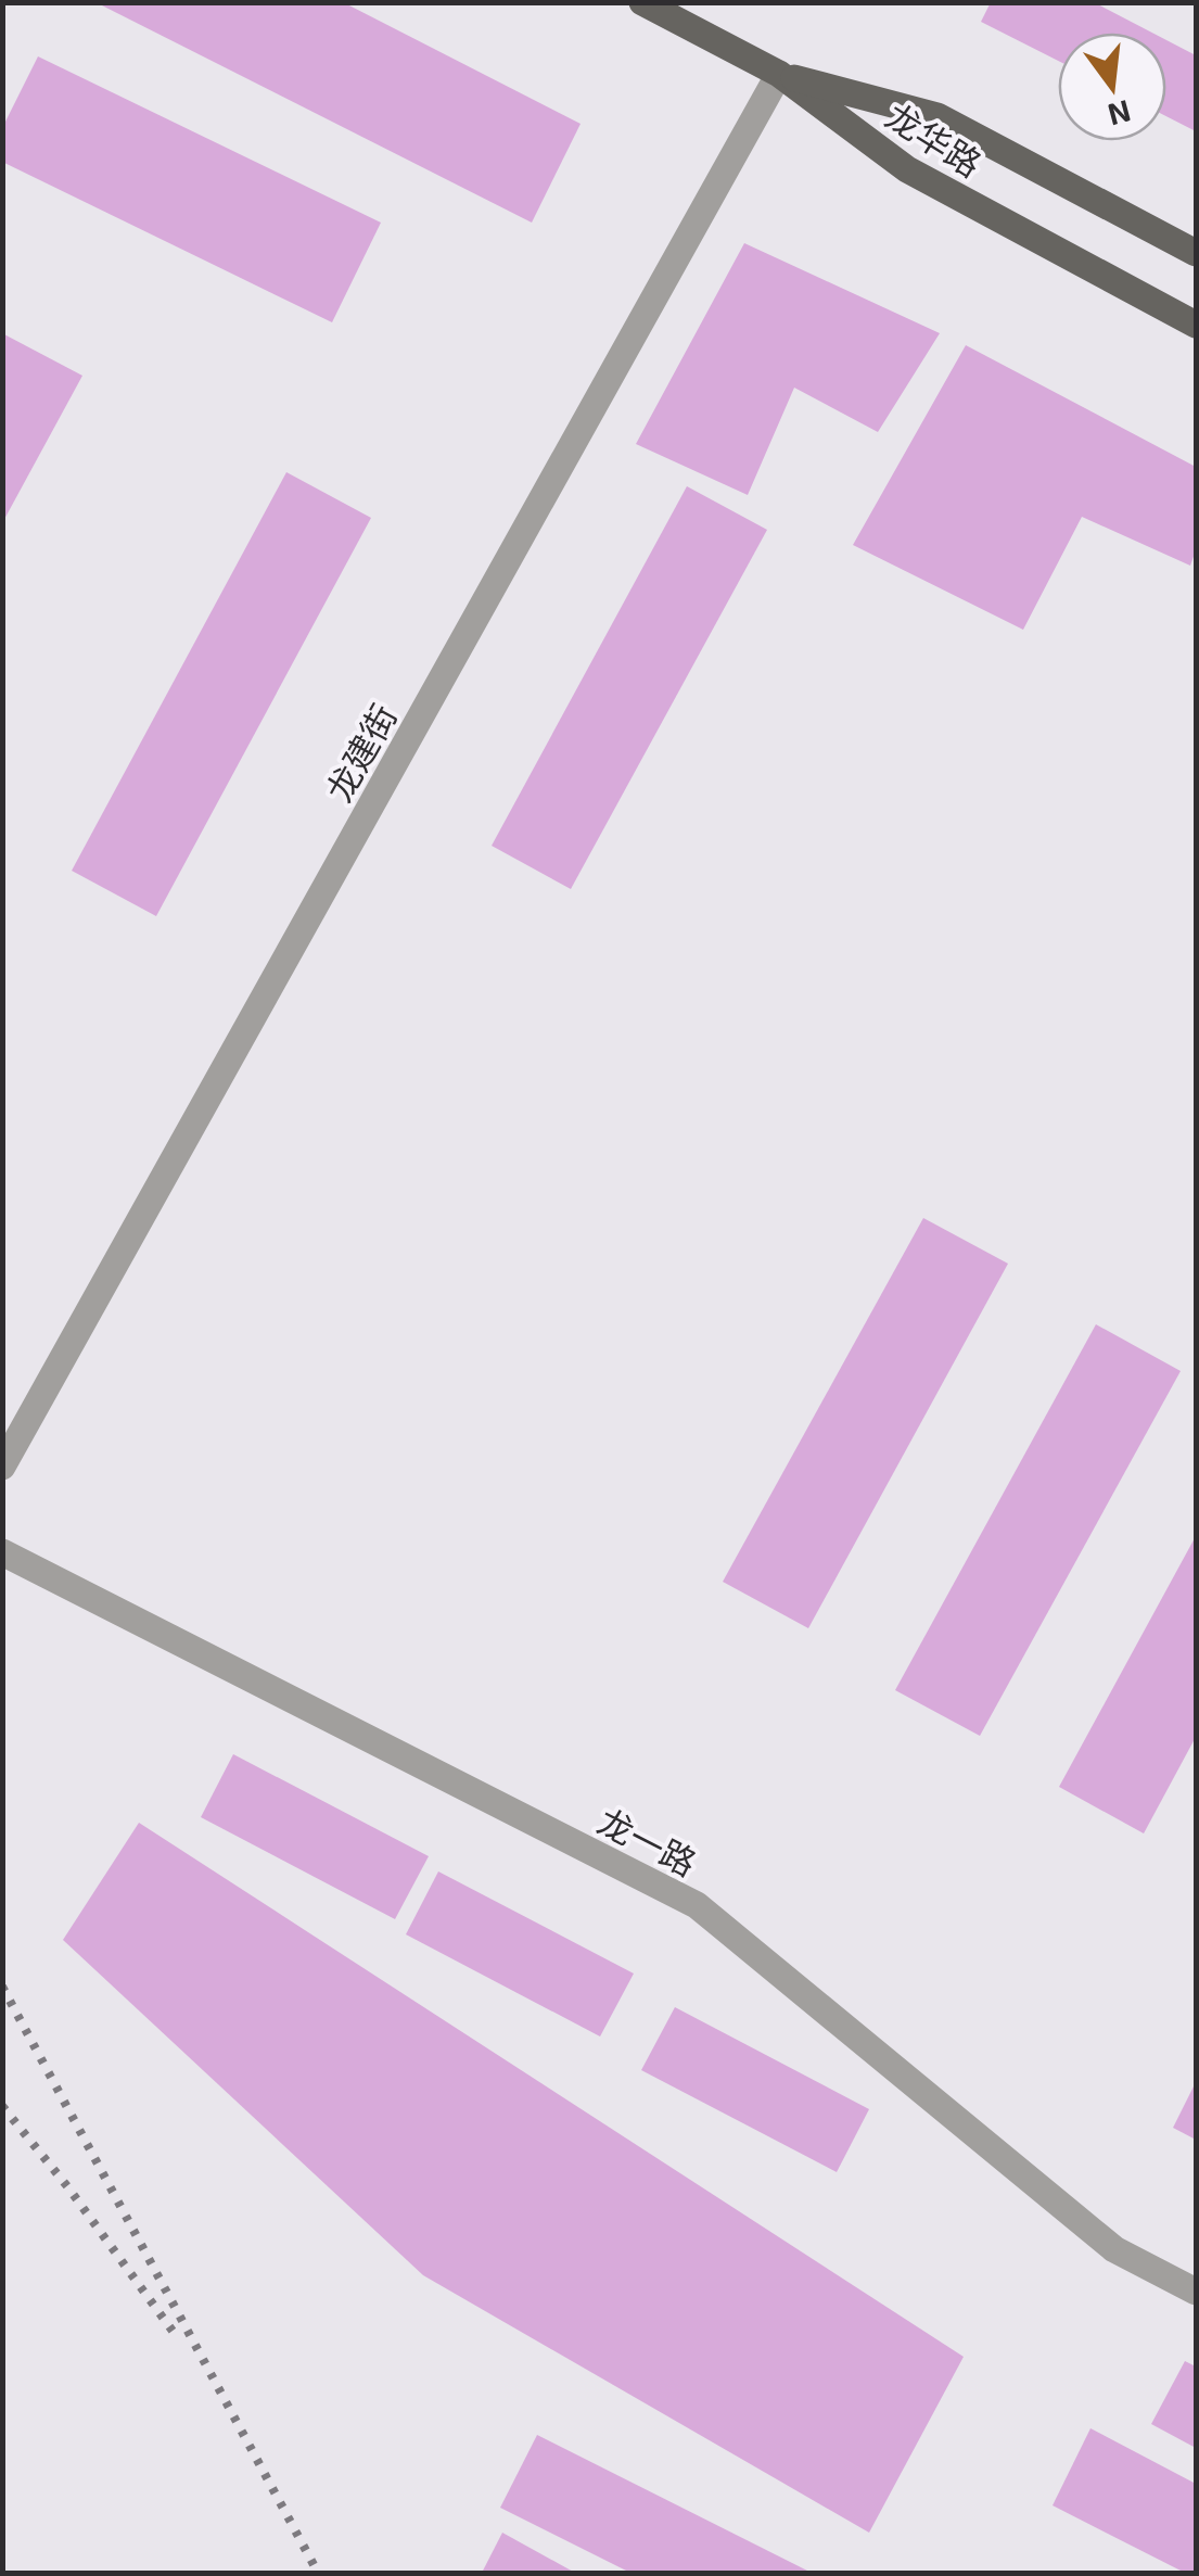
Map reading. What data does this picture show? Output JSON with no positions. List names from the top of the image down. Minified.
{"streets":{"main road":["龙华路"],"street":["龙建街","龙一路"]},"crossings":[["龙华路","龙建街"]],"north":"bottom"}
